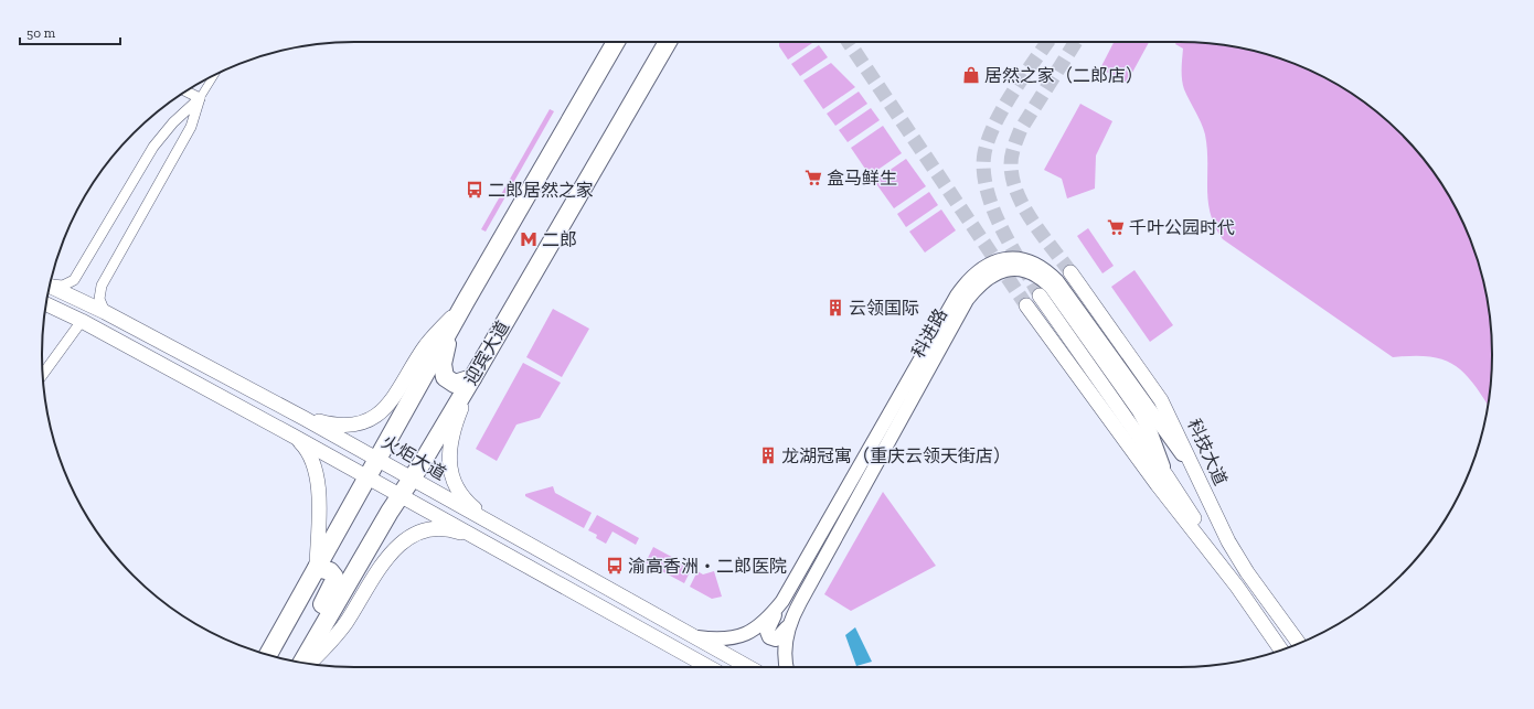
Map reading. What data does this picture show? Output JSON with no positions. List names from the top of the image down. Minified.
{"streets":{"highway":["迎宾大道"],"main road":["科技大道","火炬大道"],"street":["科进路"]},"crossings":[["迎宾大道","火炬大道"]],"places":{"shop":["居然之家（二郎店）"],"supermarket":["盒马鲜生","千叶公园时代"],"bus stop":["二郎居然之家","渝高香洲‧二郎医院"],"metro station":["二郎"],"building":["云领国际","龙湖冠寓（重庆云领天街店）"]},"scale_bar":"50 m"}
